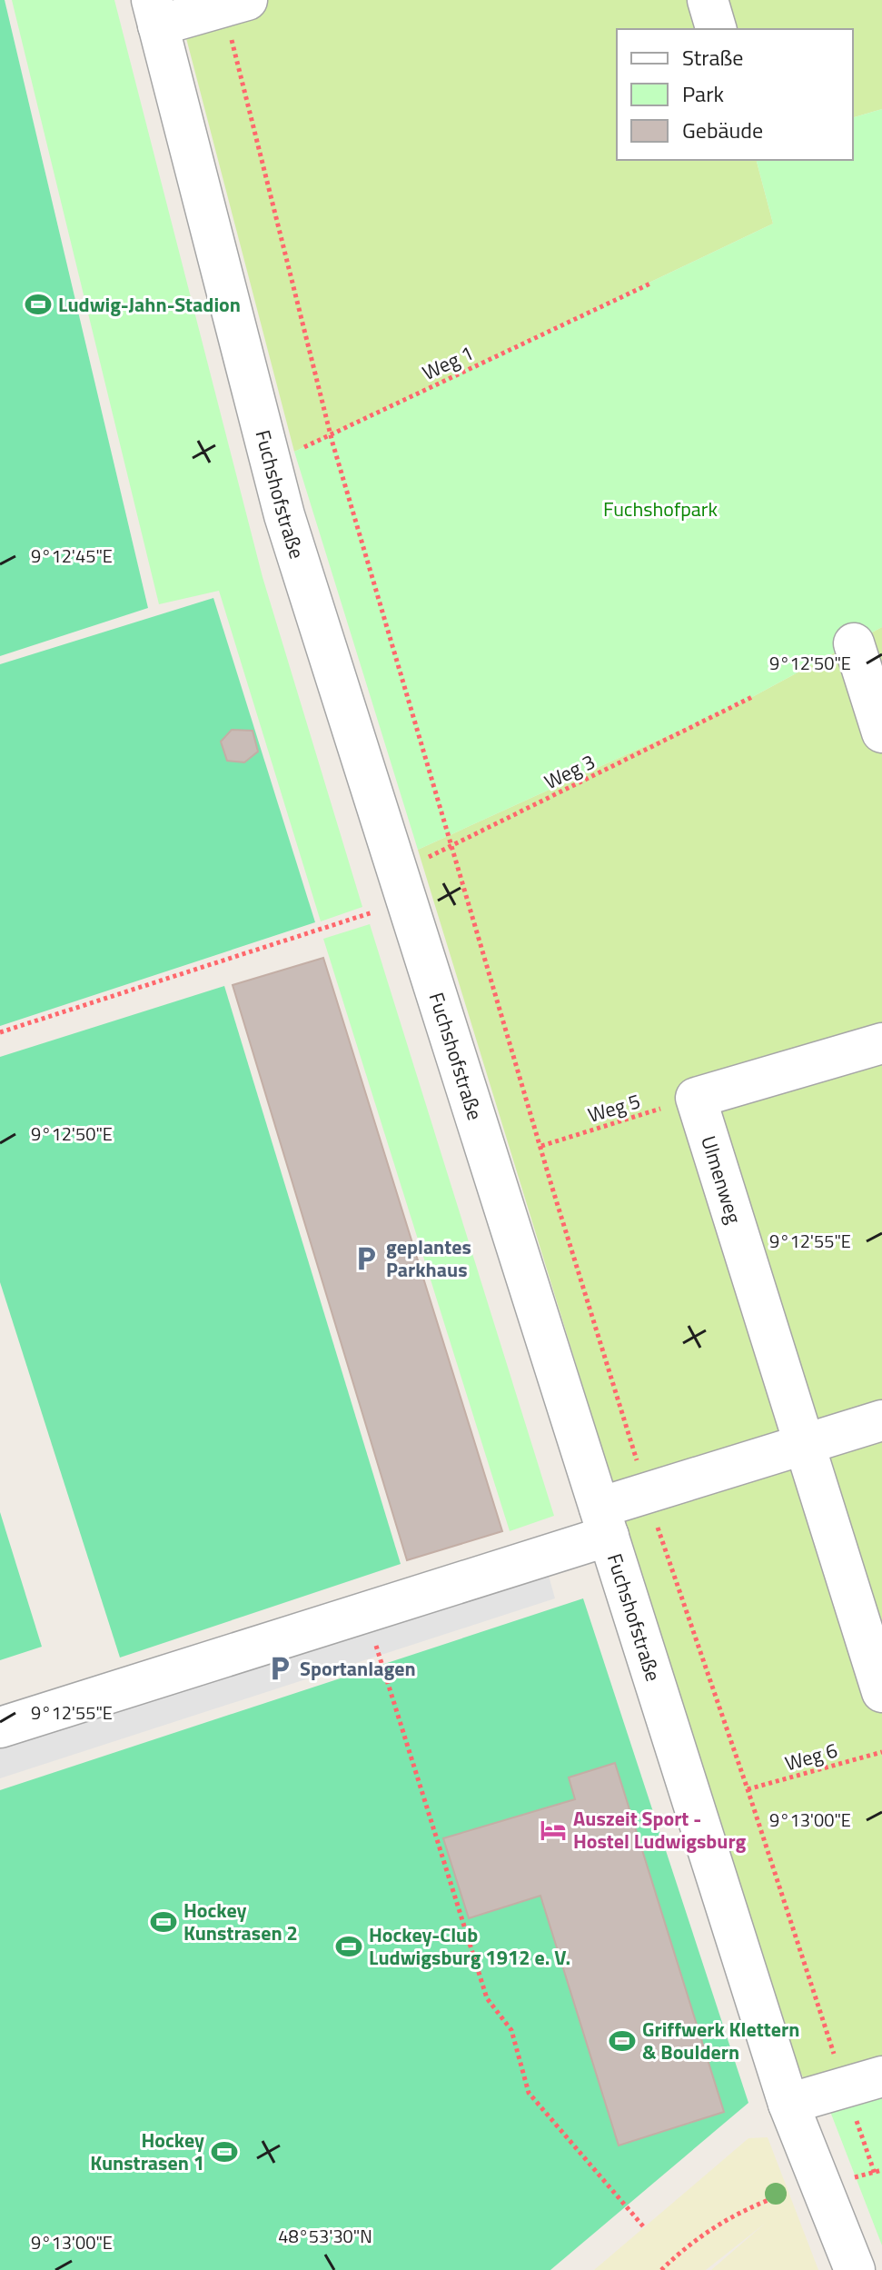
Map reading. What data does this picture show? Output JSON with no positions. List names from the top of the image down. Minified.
{"streets":{"street":["Fuchshofstraße","Ulmenweg"],"path":["Weg 1","Weg 3","Weg 5","Weg 6"]},"crossings":[["Weg 1","Fuchshofstraße"],["Fuchshofstraße","Weg 3"],["Weg 5","Ulmenweg"]],"parks":["Fuchshofpark"],"places":{"sports":["Ludwig-Jahn-Stadion","Hockey Kunstrasen 2","Hockey-Club Ludwigsburg 1912 e. V.","Griffwerk Klettern & Bouldern","Hockey Kunstrasen 1"],"parking":["geplantes Parkhaus","Sportanlagen"],"hotel":["Auszeit Sport - Hostel Ludwigsburg"]},"legend":["Straße","Park","Gebäude"],"coordinates":["9°12'45\"E","9°12'50\"E","9°12'55\"E","9°13'00\"E","48°53'30\"N"]}
